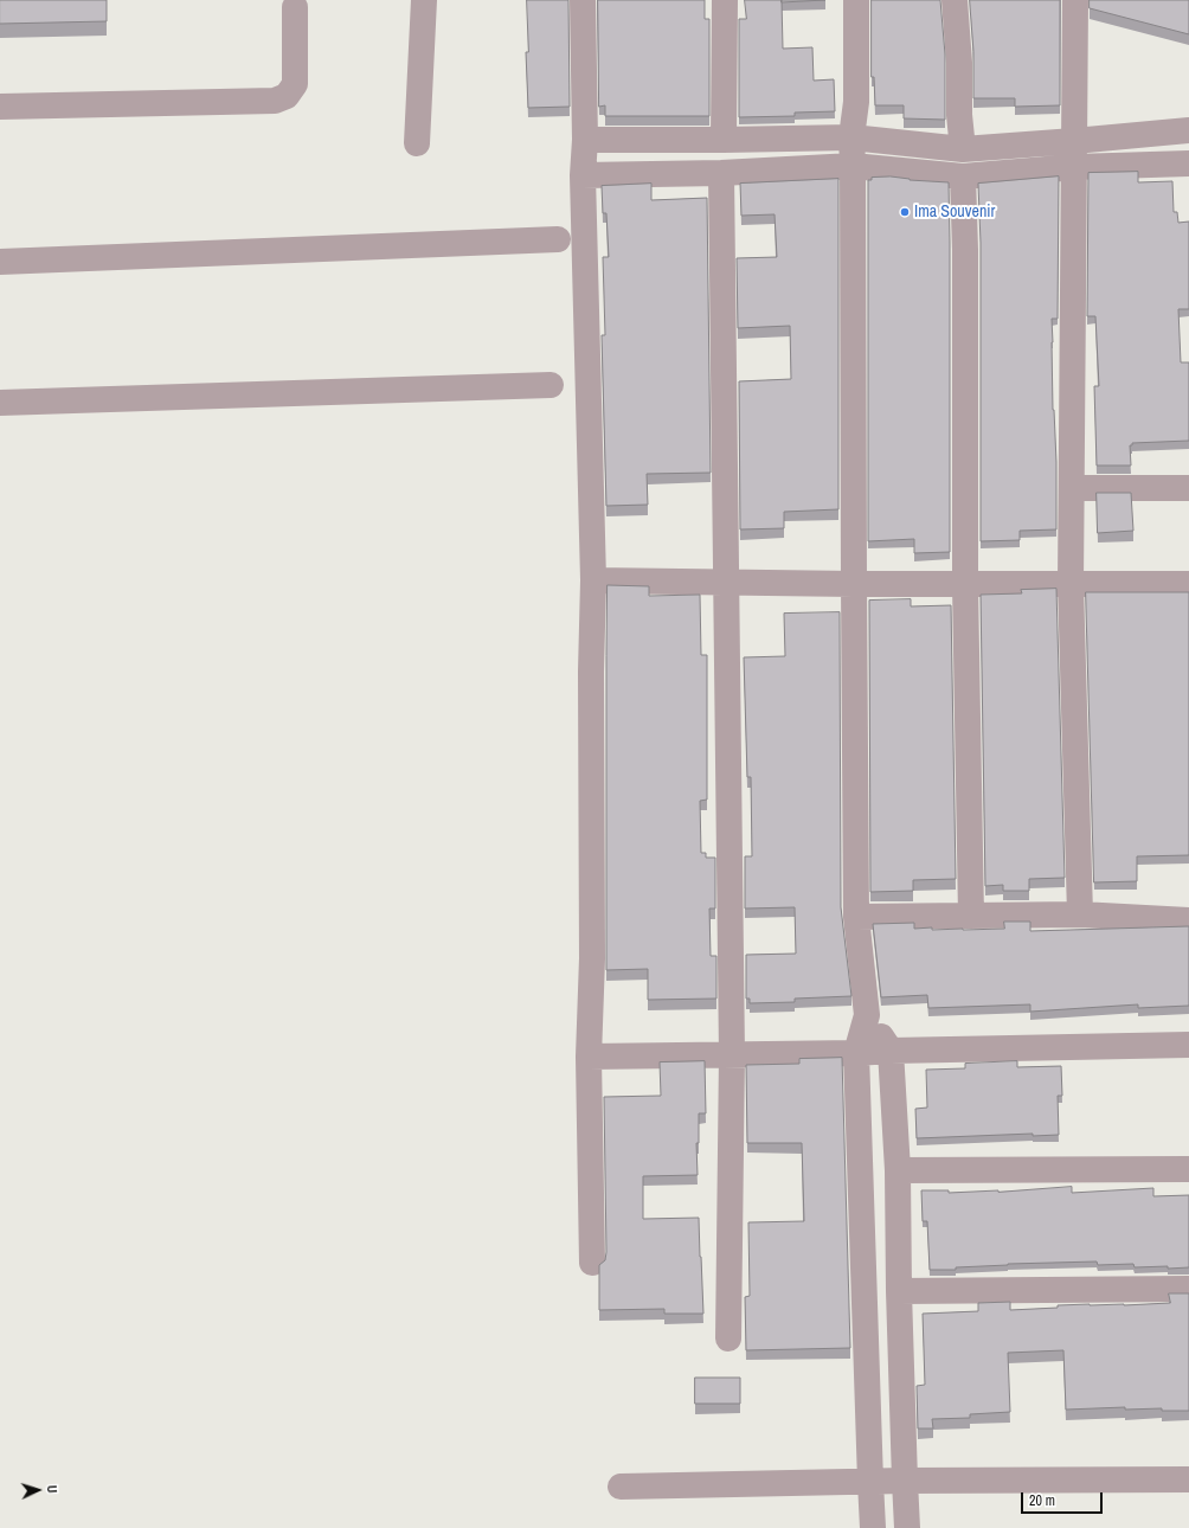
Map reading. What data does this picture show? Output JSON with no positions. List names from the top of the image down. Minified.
{"places":["Ima Souvenir"],"scale_bar":"20 m","north":"right"}
